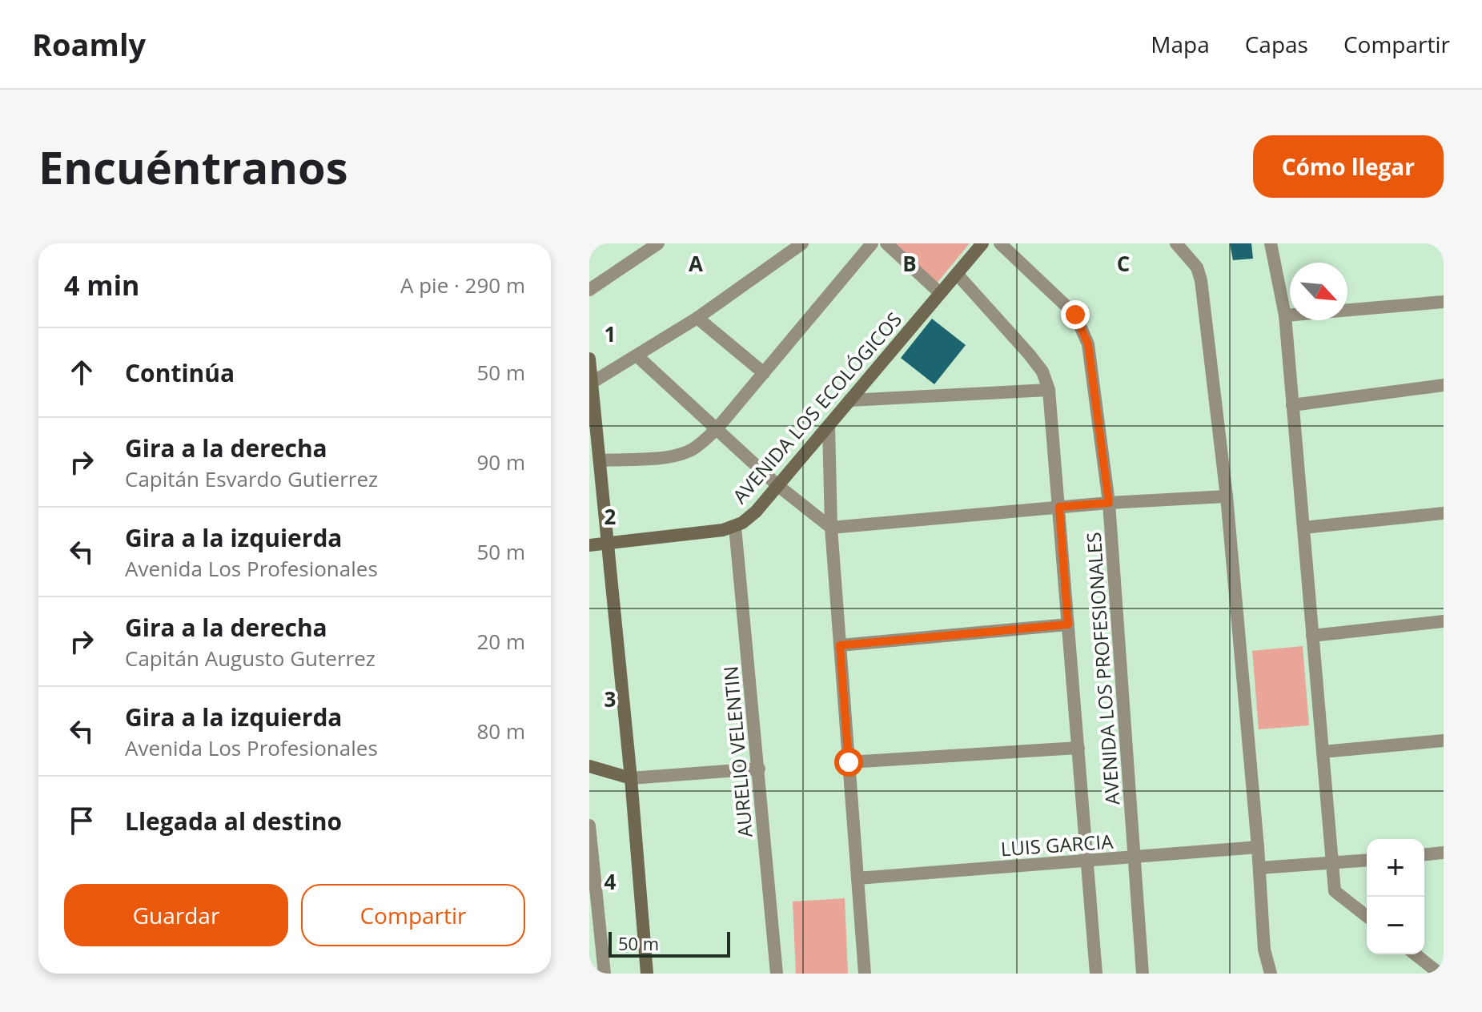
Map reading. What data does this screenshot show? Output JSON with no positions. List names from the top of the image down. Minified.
{"streets":{"main road":["AVENIDA LOS ECOLÓGICOS"],"street":["AVENIDA LOS PROFESIONALES","AURELIO VELENTIN","LUIS GARCIA"]},"crossings":[["AVENIDA LOS ECOLÓGICOS","AVENIDA LOS PROFESIONALES"],["AVENIDA LOS ECOLÓGICOS","AURELIO VELENTIN"],["AVENIDA LOS PROFESIONALES","LUIS GARCIA"]],"scale_bar":"50 m","north":"bottom right","page":{"header":"Roamly","nav":["Mapa","Capas","Compartir"],"buttons":["Cómo llegar",["Guardar","Compartir"]],"title":"Encuéntranos","heading":["4 min","A pie · 290 m"],"list":[["Continúa","50 m"],["Gira a la derecha","Capitán Esvardo Gutierrez","90 m"],["Gira a la izquierda","Avenida Los Profesionales","50 m"],["Gira a la derecha","Capitán Augusto Guterrez","20 m"],["Gira a la izquierda","Avenida Los Profesionales","80 m"],"Llegada al destino"],"map_buttons":["+","−"],"scale":"50 m"},"grid":{"columns":["A","B","C"],"rows":["1","2","3","4"]}}
